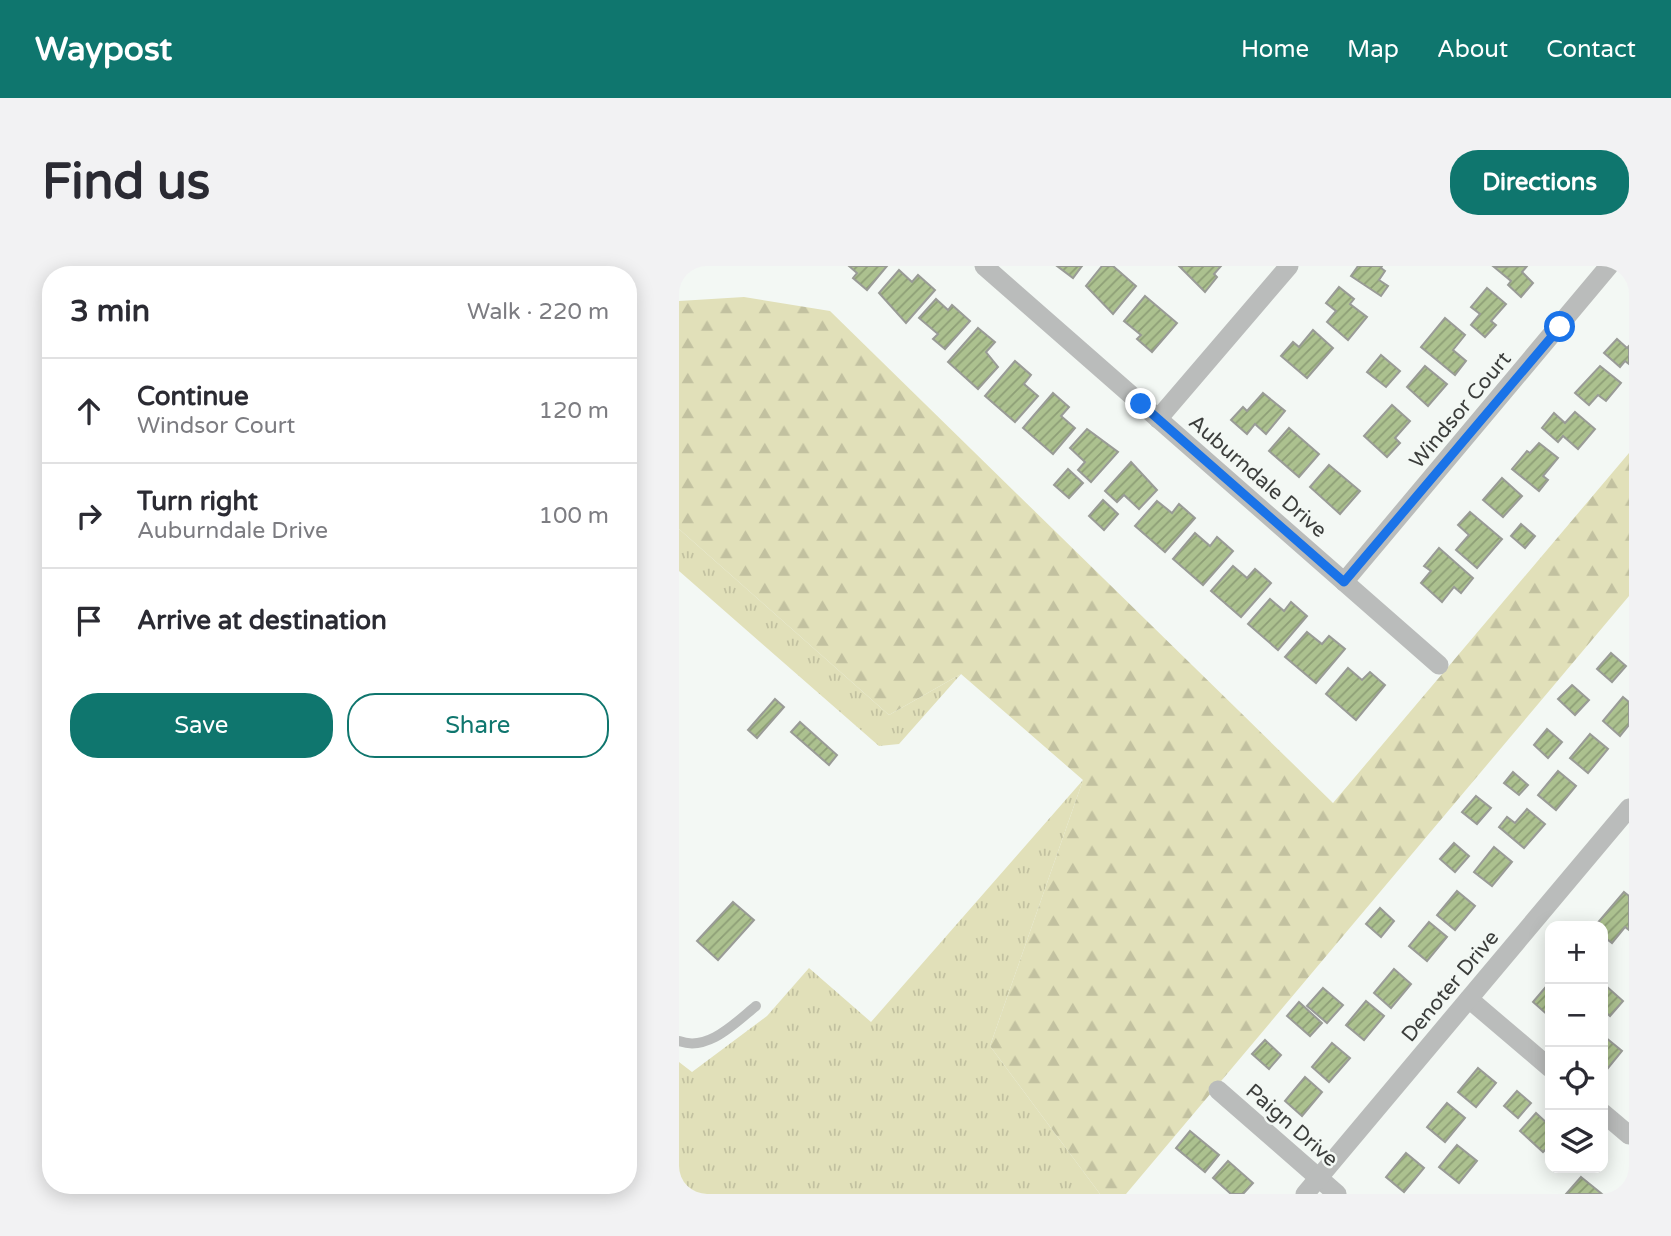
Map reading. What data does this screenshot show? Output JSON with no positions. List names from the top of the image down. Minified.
{"streets":{"street":["Windsor Court","Auburndale Drive","Denoter Drive","Paign Drive"]},"crossings":[["Windsor Court","Auburndale Drive"],["Denoter Drive","Paign Drive"]],"page":{"header":"Waypost","nav":["Home","Map","About","Contact"],"buttons":["Directions",["Save","Share"]],"title":"Find us","heading":["3 min","Walk · 220 m"],"list":[["Continue","Windsor Court","120 m"],["Turn right","Auburndale Drive","100 m"],"Arrive at destination"],"map_buttons":["+","−"]}}
